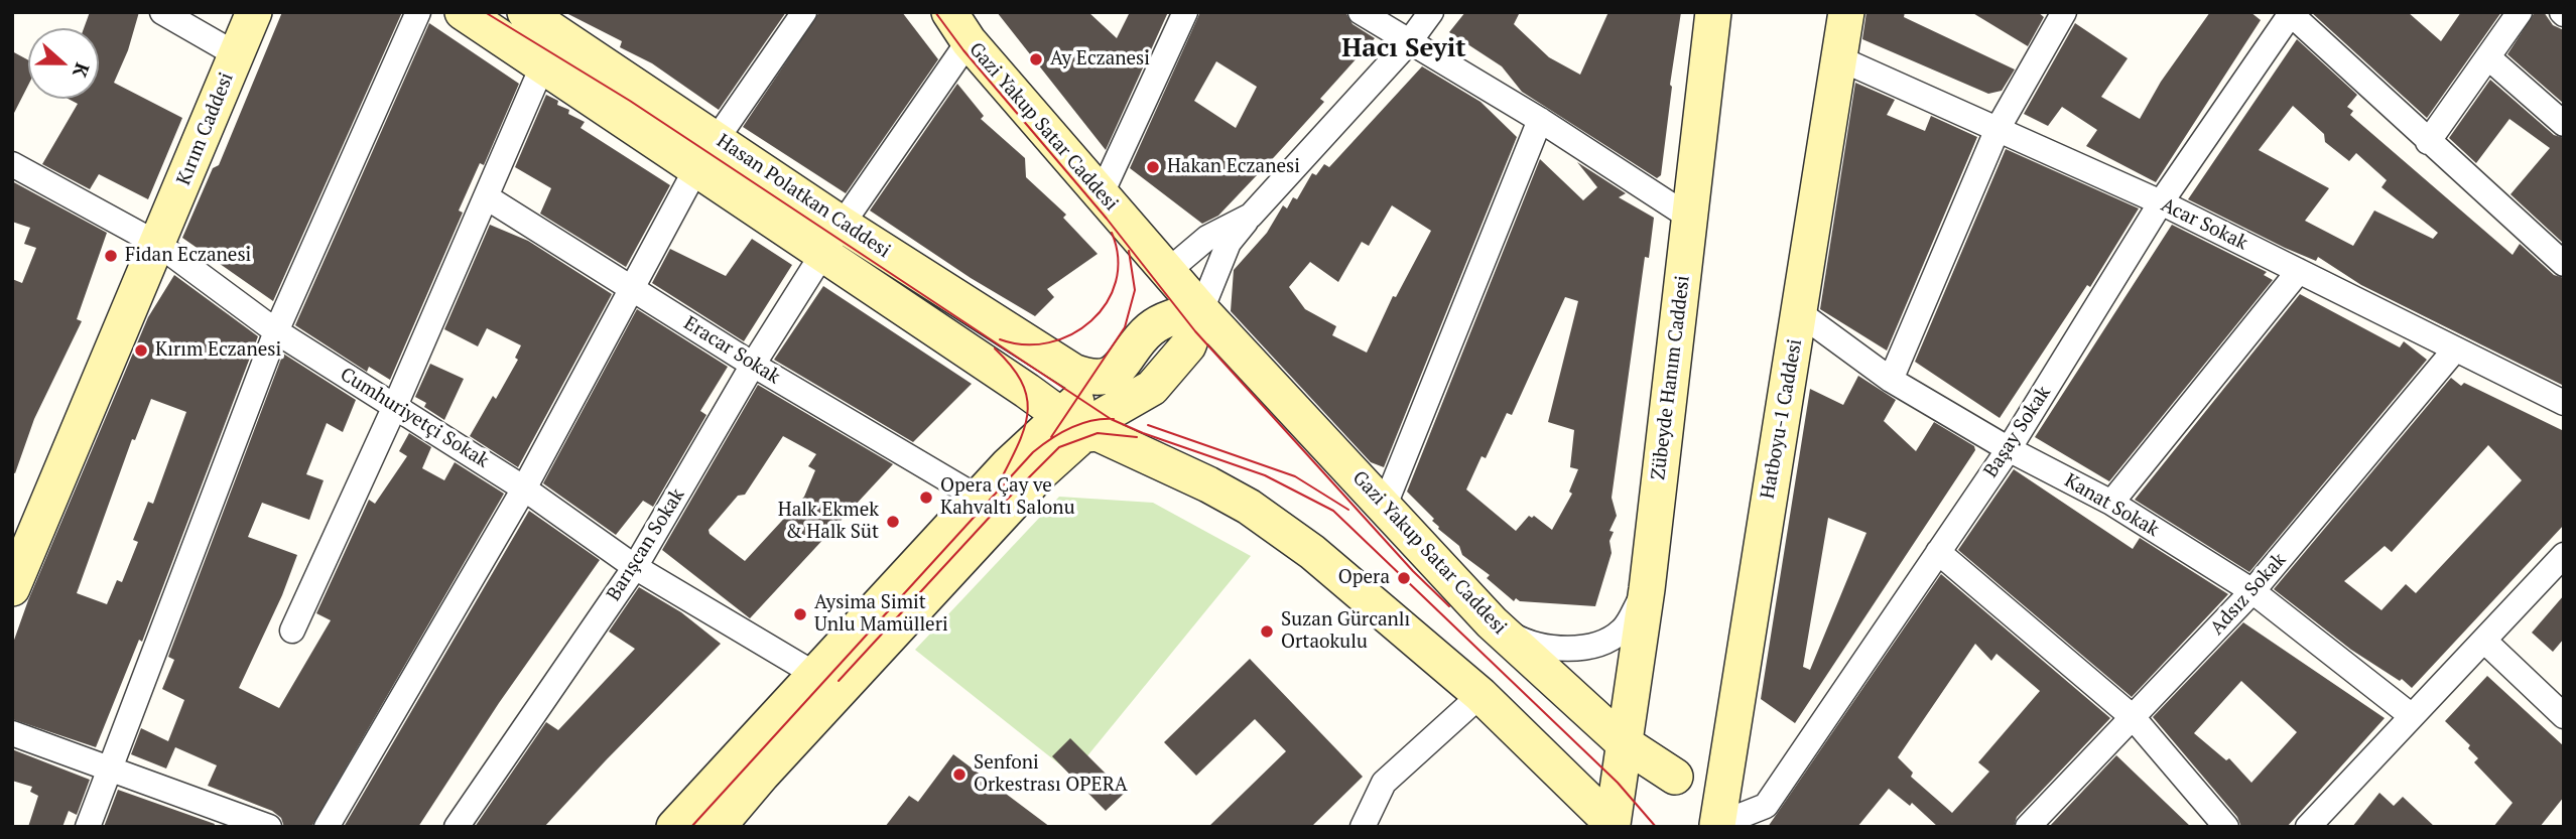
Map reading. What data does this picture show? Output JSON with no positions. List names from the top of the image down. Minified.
{"streets":{"main road":["Gazi Yakup Satar Caddesi","Kırım Caddesi","Hasan Polatkan Caddesi","Zübeyde Hanım Caddesi","Hatboyu-1 Caddesi"],"street":["Acar Sokak","Eracar Sokak","Cumhuriyetçi Sokak","Başay Sokak","Kanat Sokak","Barışcan Sokak","Adsız Sokak"]},"crossings":[["Gazi Yakup Satar Caddesi","Zübeyde Hanım Caddesi"],["Gazi Yakup Satar Caddesi","Hatboyu-1 Caddesi"],["Gazi Yakup Satar Caddesi","Başay Sokak"],["Gazi Yakup Satar Caddesi","Barışcan Sokak"],["Kırım Caddesi","Cumhuriyetçi Sokak"],["Hasan Polatkan Caddesi","Barışcan Sokak"],["Acar Sokak","Hatboyu-1 Caddesi"],["Acar Sokak","Başay Sokak"],["Acar Sokak","Adsız Sokak"],["Eracar Sokak","Barışcan Sokak"],["Cumhuriyetçi Sokak","Barışcan Sokak"],["Hatboyu-1 Caddesi","Başay Sokak"],["Hatboyu-1 Caddesi","Kanat Sokak"],["Başay Sokak","Kanat Sokak"],["Kanat Sokak","Adsız Sokak"]],"districts":["Hacı Seyit"],"places":["Ay Eczanesi","Hakan Eczanesi","Fidan Eczanesi","Kırım Eczanesi","Opera Çay ve Kahvaltı Salonu","Halk Ekmek & Halk Süt","Opera","Aysima Simit Unlu Mamülleri","Suzan Gürcanlı Ortaokulu","Senfoni Orkestrası OPERA"],"north":"right"}
